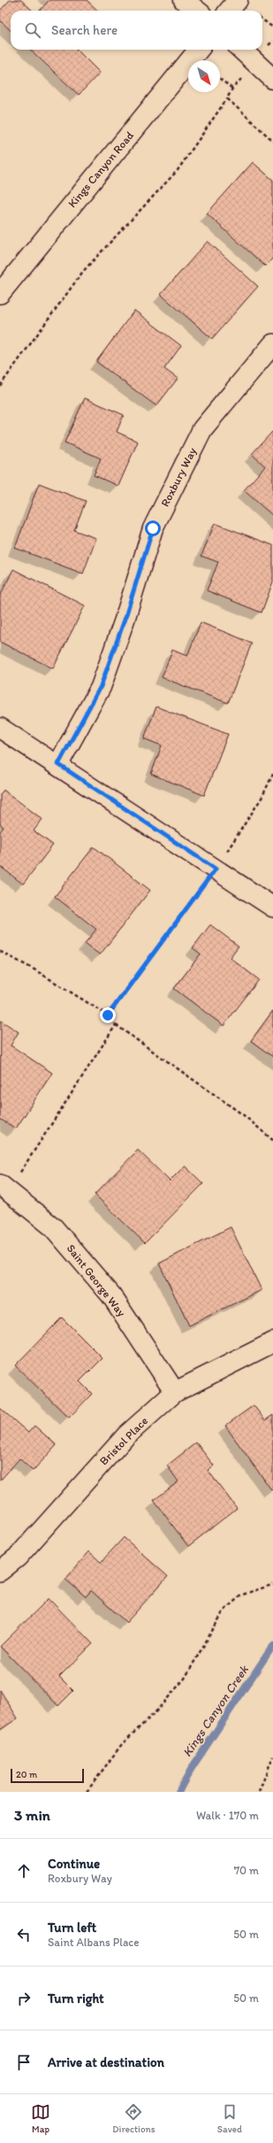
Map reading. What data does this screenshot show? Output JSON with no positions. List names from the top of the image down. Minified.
{"streets":{"street":["Kings Canyon Road","Roxbury Way","Saint George Way","Bristol Place"]},"crossings":[["Saint George Way","Bristol Place"]],"water":["Kings Canyon Creek"],"scale_bar":"20 m","north":"bottom right","page":{"search":"Search here","scale":"20 m","heading":["3 min","Walk · 170 m"],"list":[["Continue","Roxbury Way","70 m"],["Turn left","Saint Albans Place","50 m"],["Turn right","50 m"],"Arrive at destination"],"nav":["Map","Directions","Saved"]}}
